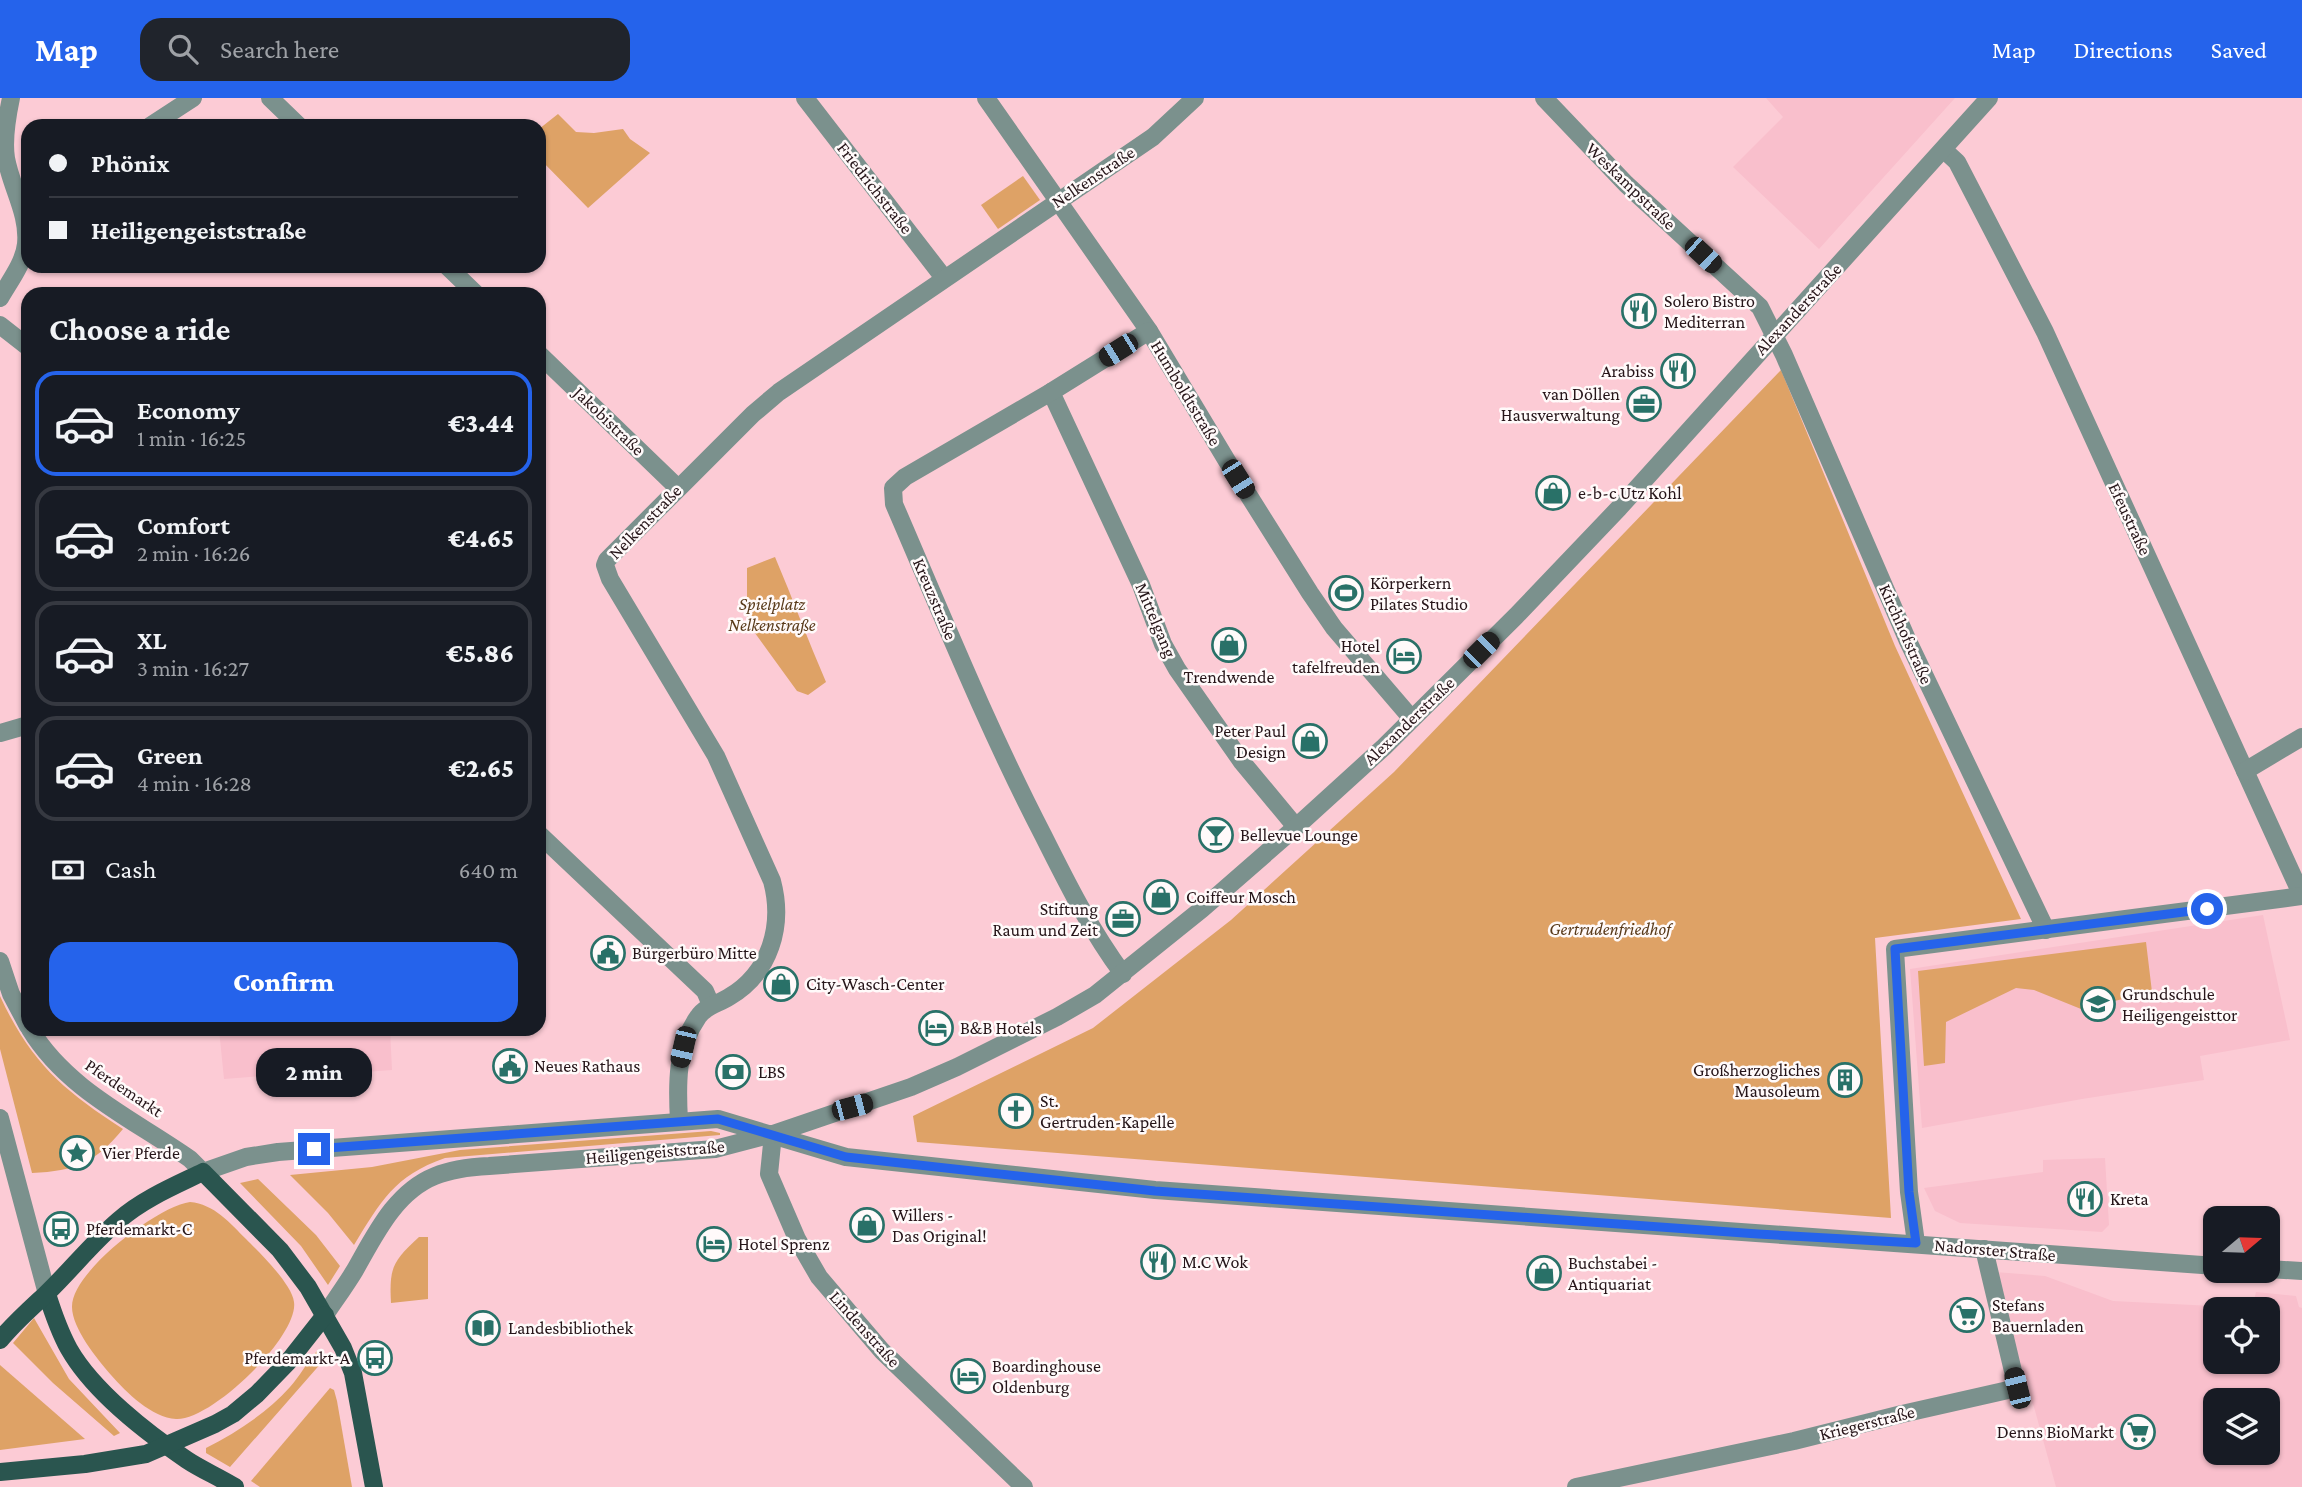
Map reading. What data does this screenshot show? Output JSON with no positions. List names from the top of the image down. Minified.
{"streets":{"main road":["Pferdemarkt"],"street":["Nelkenstraße","Weskampstraße","Friedrichstraße","Alexanderstraße","Humboldtstraße","Jakobistraße","Efeustraße","Kreuzstraße","Mittelgang","Kirchhofstraße","Heiligengeiststraße","Nadorster Straße","Lindenstraße","Kriegerstraße"]},"crossings":[["Nelkenstraße","Friedrichstraße"],["Nelkenstraße","Humboldtstraße"],["Nelkenstraße","Jakobistraße"],["Nelkenstraße","Heiligengeiststraße"],["Weskampstraße","Alexanderstraße"],["Weskampstraße","Kirchhofstraße"],["Alexanderstraße","Humboldtstraße"],["Alexanderstraße","Efeustraße"],["Alexanderstraße","Kreuzstraße"],["Alexanderstraße","Mittelgang"],["Alexanderstraße","Kirchhofstraße"],["Alexanderstraße","Heiligengeiststraße"],["Alexanderstraße","Nadorster Straße"],["Alexanderstraße","Lindenstraße"],["Humboldtstraße","Kreuzstraße"],["Kreuzstraße","Mittelgang"],["Pferdemarkt","Heiligengeiststraße"],["Heiligengeiststraße","Nadorster Straße"],["Heiligengeiststraße","Lindenstraße"],["Nadorster Straße","Lindenstraße"],["Nadorster Straße","Kriegerstraße"]],"parks":["Spielplatz Nelkenstraße","Gertrudenfriedhof"],"places":{"restaurant":["Solero Bistro Mediterran","Arabiss","Kreta","M.C Wok"],"office":["van Döllen Hausverwaltung","Stiftung Raum und Zeit"],"shop":["e-b-c Utz Kohl","Trendwende","Peter Paul Design","Coiffeur Mosch","City-Wasch-Center","Willers - Das Original!","Buchstabei - Antiquariat"],"sports":["Körperkern Pilates Studio"],"hotel":["Hotel tafelfreuden","B&B Hotels","Hotel Sprenz","Boardinghouse Oldenburg"],"bar":["Bellevue Lounge"],"public building":["Bürgerbüro Mitte","Neues Rathaus"],"school or university":["Grundschule Heiligengeisttor"],"bank":["LBS"],"building":["Großherzogliches Mausoleum"],"church":["St. Gertruden-Kapelle"],"place":["Vier Pferde"],"bus stop":["Pferdemarkt-C","Pferdemarkt-A"],"supermarket":["Stefans Bauernladen","Denns BioMarkt"],"library":["Landesbibliothek"]},"north":"right","page":{"header":"Map","search":"Search here","nav":["Map","Directions","Saved"],"banner":["Phönix","Heiligengeiststraße"],"heading":"Choose a ride","list":[{"name":"Economy","note":"1 min · 16:25","value":"€3.44"},{"name":"Comfort","note":"2 min · 16:26","value":"€4.65"},{"name":"XL","note":"3 min · 16:27","value":"€5.86"},{"name":"Green","note":"4 min · 16:28","value":"€2.65"}],"pay":["Cash","640 m"],"buttons":"Confirm","bubble":"2 min"}}
